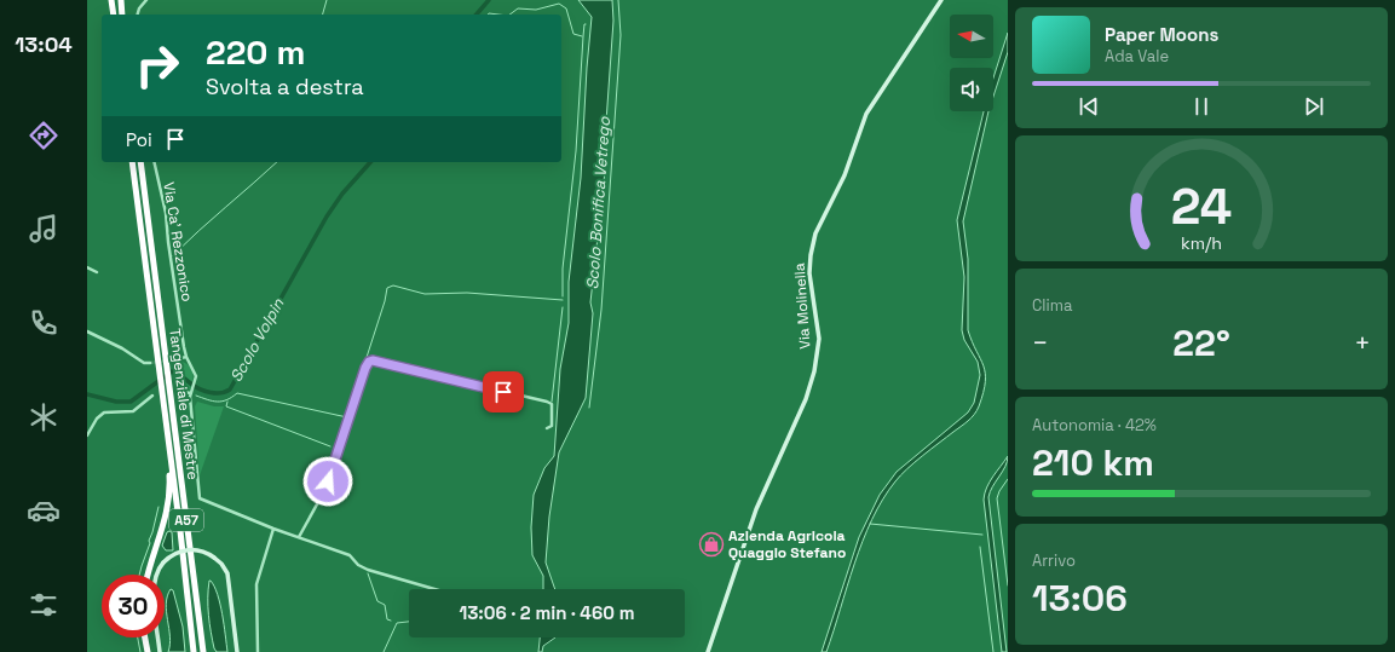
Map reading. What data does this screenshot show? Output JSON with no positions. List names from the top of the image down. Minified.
{"streets":{"highway":["Tangenziale di Mestre","A57"],"street":["Via Ca' Rezzonico","Via Molinella"]},"crossings":[["Tangenziale di Mestre","A57"]],"water":["Scolo Bonifica Vetrego","Scolo Volpin"],"places":{"shop":["Azienda Agricola Quaggio Stefano"]},"north":"left","page":{"tabs":"13:04","turn":["220 m","Svolta a destra"],"song":["Paper Moons","Ada Vale"],"then":"Poi","tile":["Clima",["Autonomia · 42%","210 km"],["Arrivo","13:06"]],"heat":["−","22°","+"],"limit":"30","trip":"13:06 · 2 min · 460 m","gauge":["24","km/h"]}}
